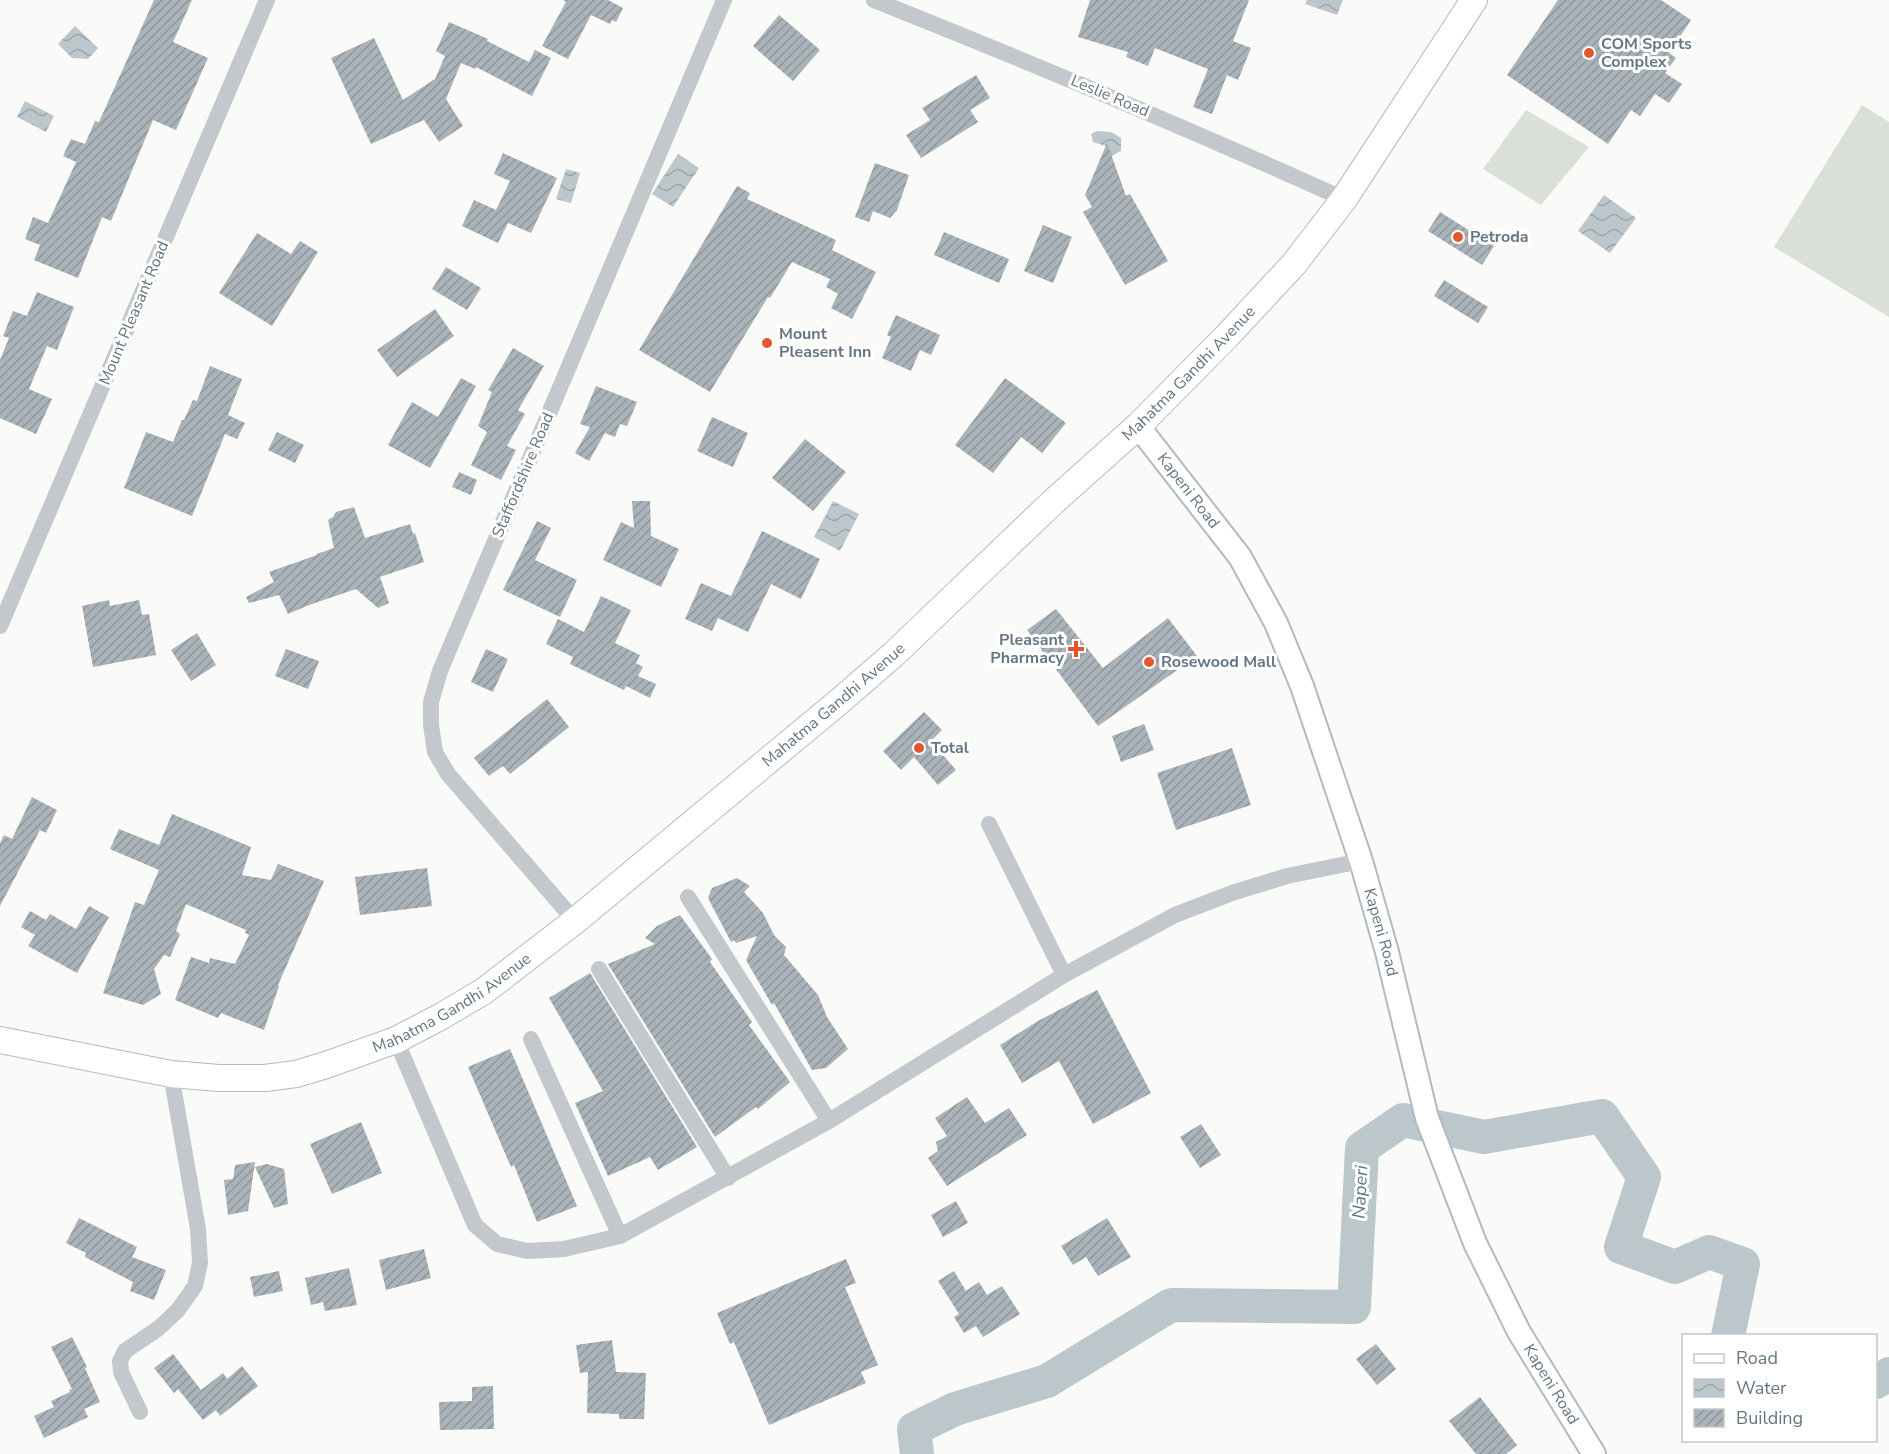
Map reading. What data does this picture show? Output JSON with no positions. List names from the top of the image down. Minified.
{"streets":{"main road":["Mahatma Gandhi Avenue","Kapeni Road"],"street":["Leslie Road","Mount Pleasant Road","Staffordshire Road"]},"crossings":[["Leslie Road","Mahatma Gandhi Avenue"],["Mahatma Gandhi Avenue","Staffordshire Road"],["Mahatma Gandhi Avenue","Kapeni Road"]],"water":["Naperi"],"places":{"other":["COM Sports Complex","Petroda","Mount Pleasent Inn","Rosewood Mall","Total"],"health":["Pleasant Pharmacy"]},"legend":["Road","Water","Building"]}
